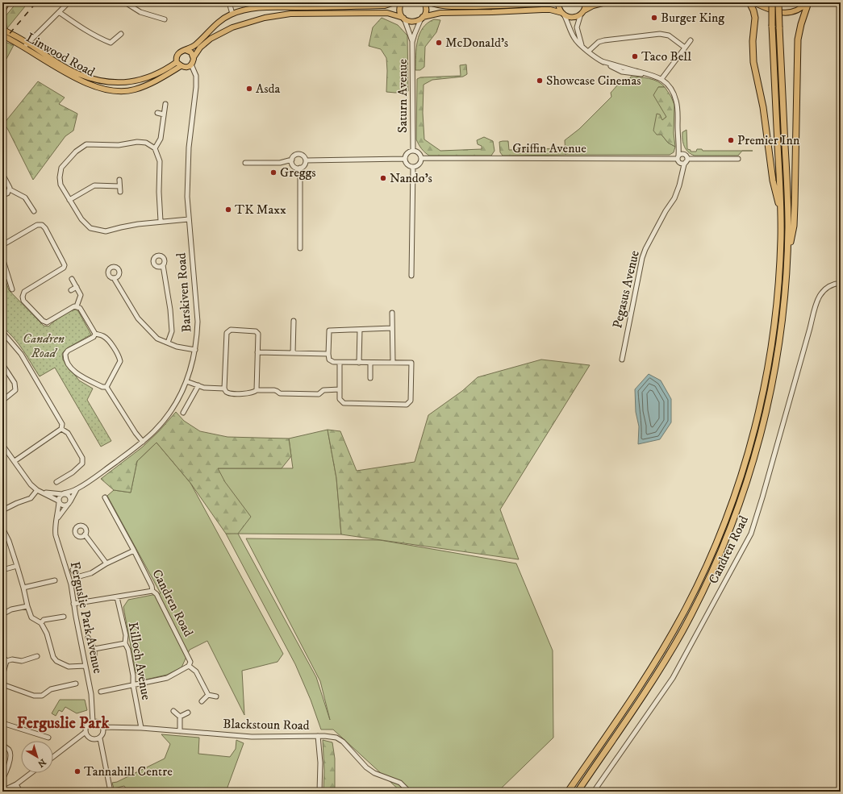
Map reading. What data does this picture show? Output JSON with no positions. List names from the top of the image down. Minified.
{"streets":{"main road":["Linwood Road"],"street":["Saturn Avenue","Griffin Avenue","Pegasus Avenue","Barskiven Road","Candren Road","Ferguslie Park Avenue","Killoch Avenue","Blackstoun Road"]},"crossings":[["Linwood Road","Barskiven Road"],["Saturn Avenue","Griffin Avenue"],["Barskiven Road","Ferguslie Park Avenue"],["Ferguslie Park Avenue","Blackstoun Road"],["Killoch Avenue","Blackstoun Road"]],"districts":["Ferguslie Park"],"parks":["Candren Road"],"places":["Burger King","McDonald's","Taco Bell","Showcase Cinemas","Asda","Premier Inn","Greggs","Nando's","TK Maxx","Tannahill Centre"],"north":"bottom right"}
